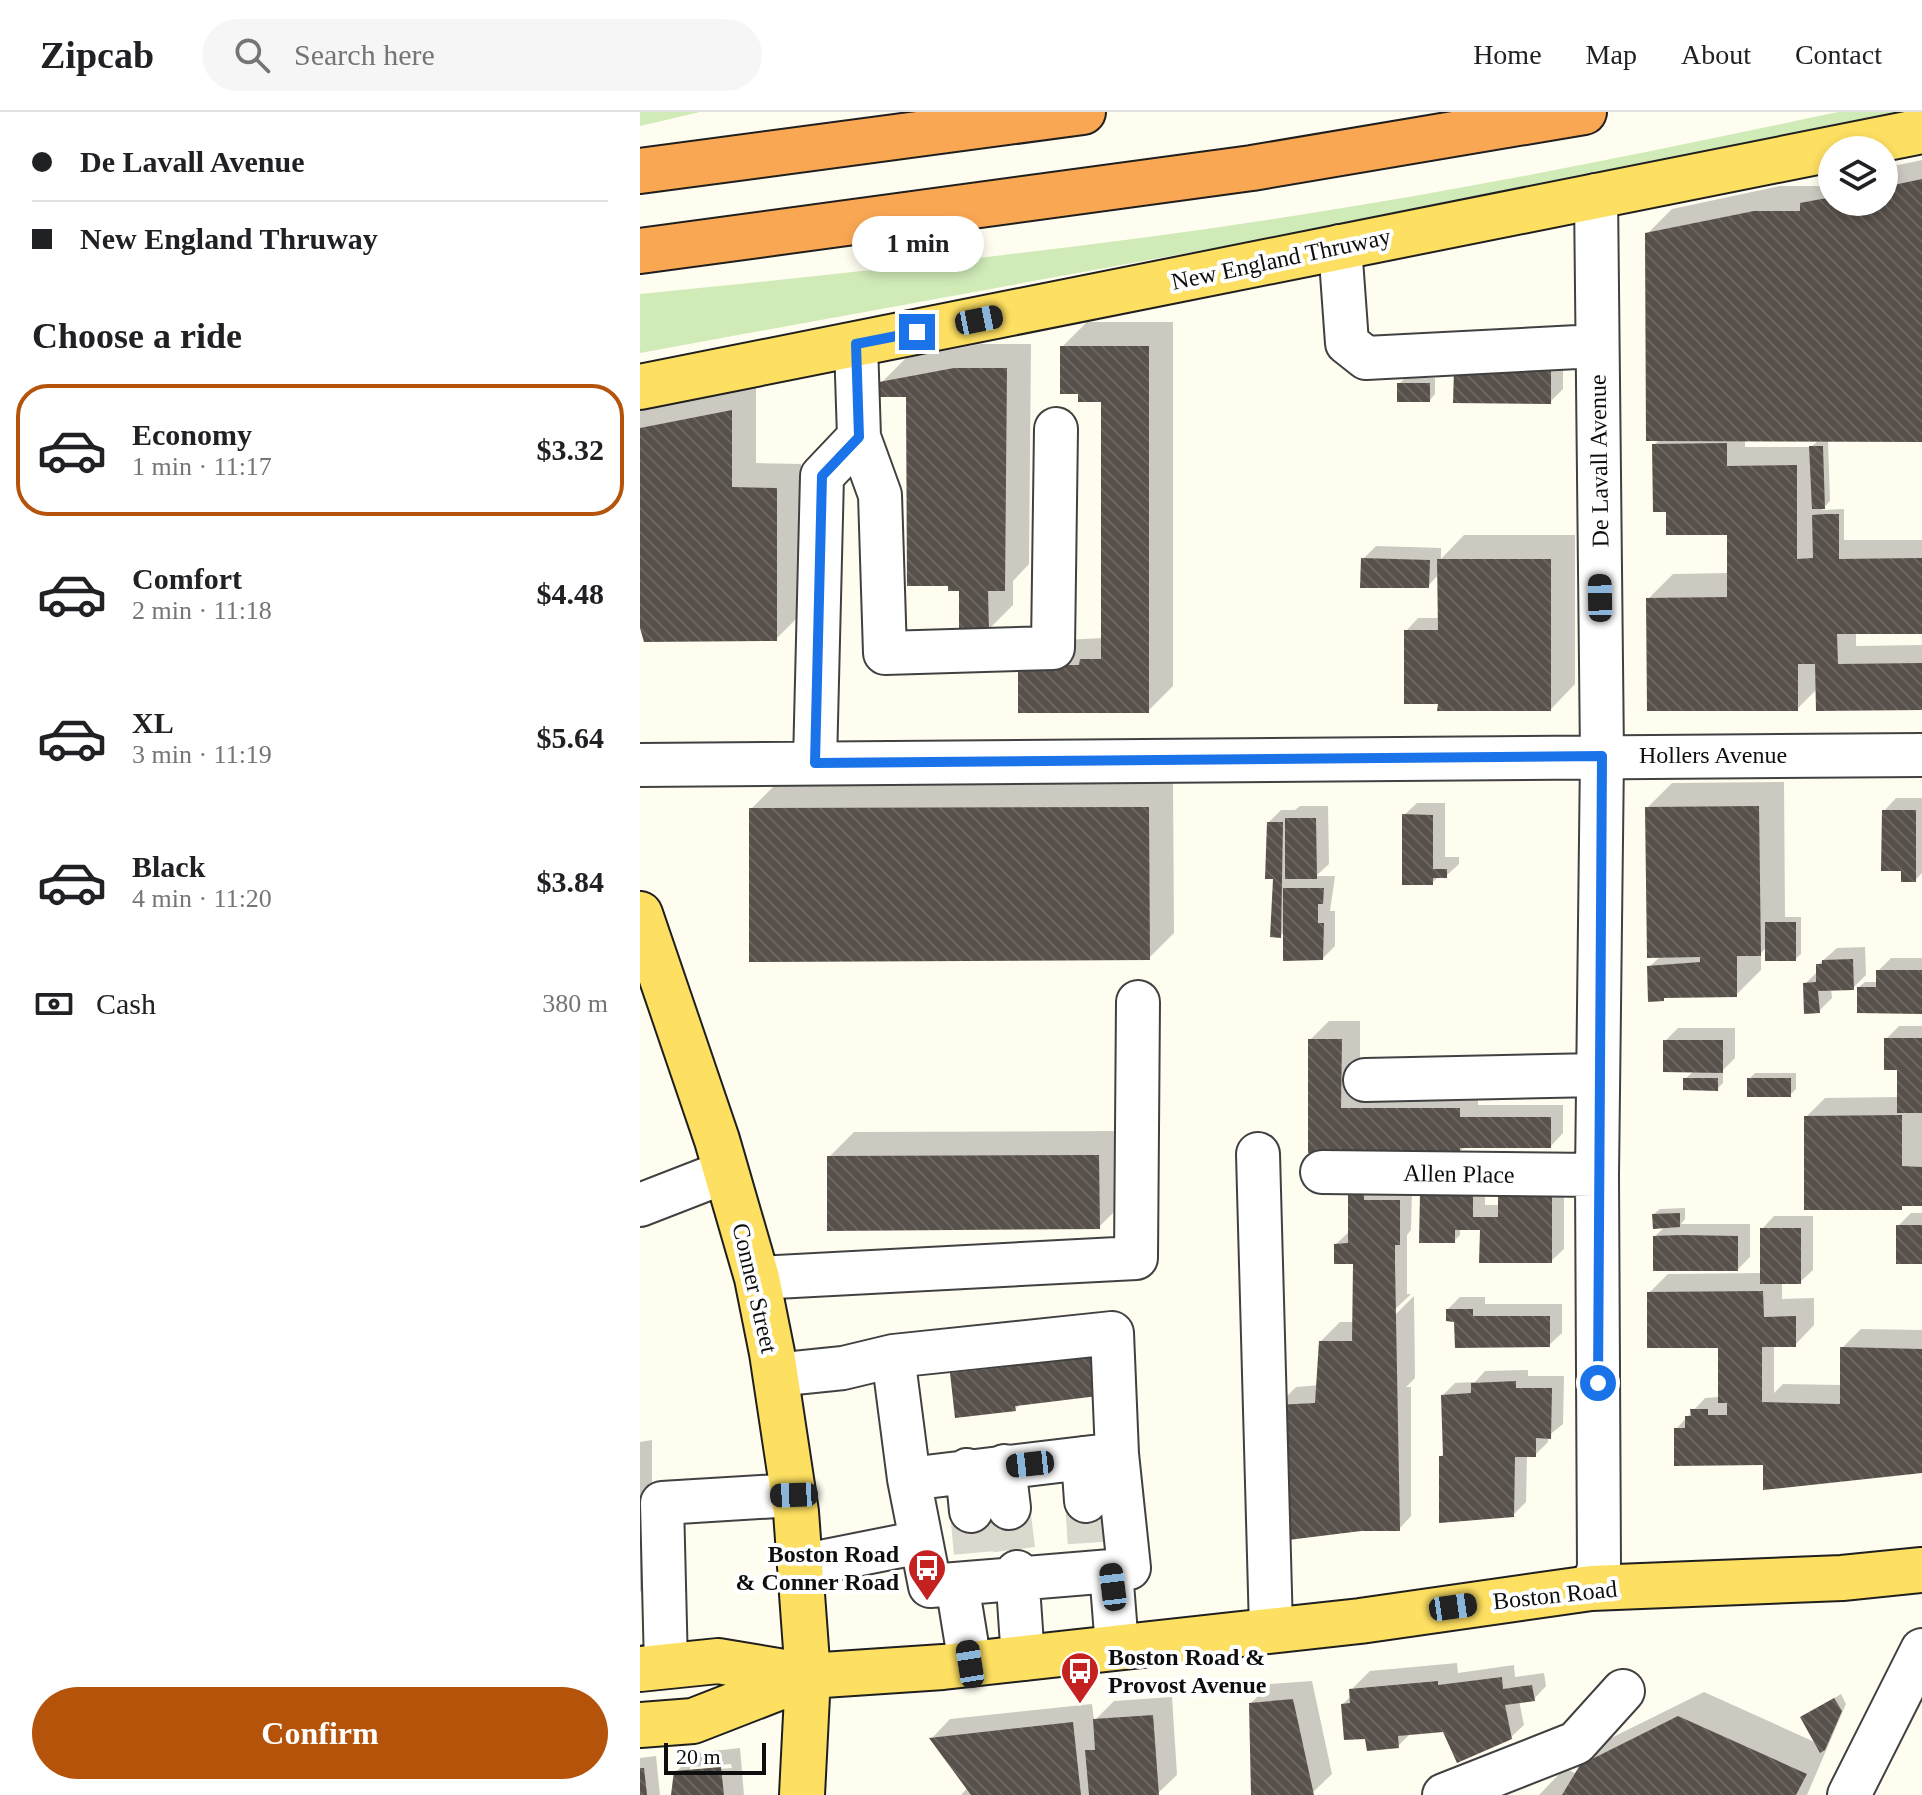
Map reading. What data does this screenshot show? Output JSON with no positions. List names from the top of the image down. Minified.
{"streets":{"main road":["New England Thruway","Conner Street","Boston Road"],"street":["De Lavall Avenue","Hollers Avenue","Allen Place"]},"crossings":[["New England Thruway","De Lavall Avenue"],["De Lavall Avenue","Hollers Avenue"],["De Lavall Avenue","Allen Place"],["De Lavall Avenue","Boston Road"],["Conner Street","Boston Road"]],"places":{"bus stop":["Boston Road & Conner Road","Boston Road & Provost Avenue"]},"scale_bar":"20 m","page":{"header":"Zipcab","search":"Search here","nav":["Home","Map","About","Contact"],"banner":["De Lavall Avenue","New England Thruway"],"bubble":"1 min","heading":"Choose a ride","list":[{"name":"Economy","note":"1 min · 11:17","value":"$3.32"},{"name":"Comfort","note":"2 min · 11:18","value":"$4.48"},{"name":"XL","note":"3 min · 11:19","value":"$5.64"},{"name":"Black","note":"4 min · 11:20","value":"$3.84"}],"pay":["Cash","380 m"],"buttons":"Confirm","scale":"20 m"}}
